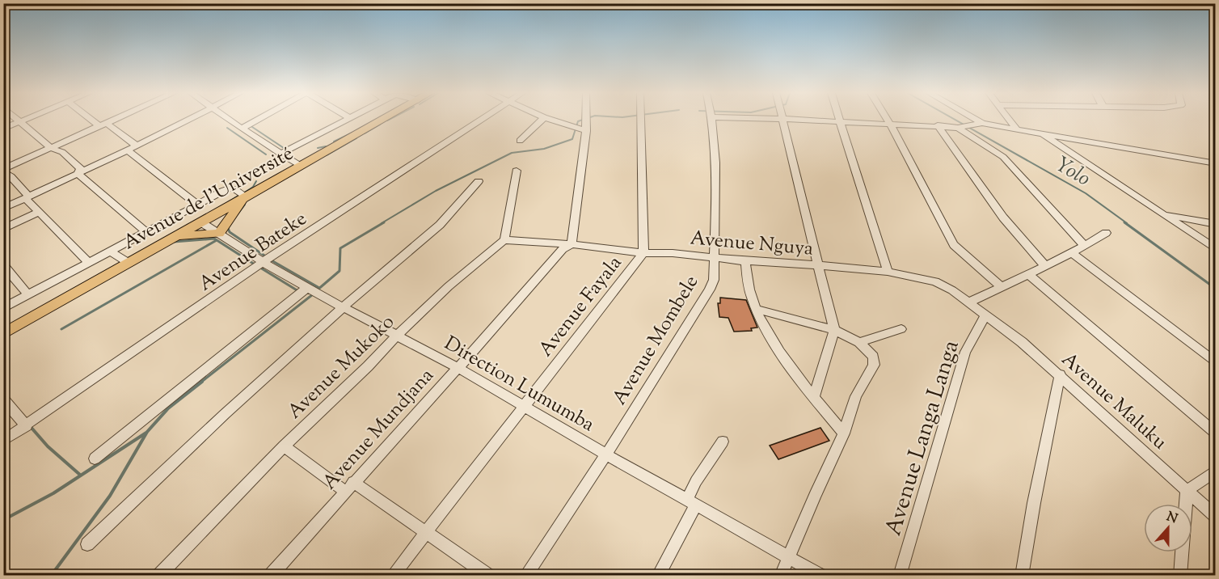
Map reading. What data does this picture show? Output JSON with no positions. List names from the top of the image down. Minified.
{"streets":{"main road":["Avenue de l’Université"],"street":["Avenue Nguya","Avenue Bateke","Avenue Fayala","Avenue Mombele","Avenue Mukoko","Direction Lumumba","Avenue Maluku","Avenue Mundjana","Avenue Langa Langa"]},"crossings":[["Avenue de l’Université","Direction Lumumba"],["Avenue Nguya","Avenue Fayala"],["Avenue Nguya","Avenue Mombele"],["Avenue Nguya","Avenue Mukoko"],["Avenue Nguya","Avenue Maluku"],["Avenue Nguya","Avenue Mundjana"],["Avenue Nguya","Avenue Langa Langa"],["Avenue Bateke","Direction Lumumba"],["Avenue Fayala","Direction Lumumba"],["Avenue Mombele","Direction Lumumba"],["Avenue Mukoko","Direction Lumumba"],["Direction Lumumba","Avenue Mundjana"],["Avenue Maluku","Avenue Langa Langa"]],"water":["Yolo"],"north":"top"}
